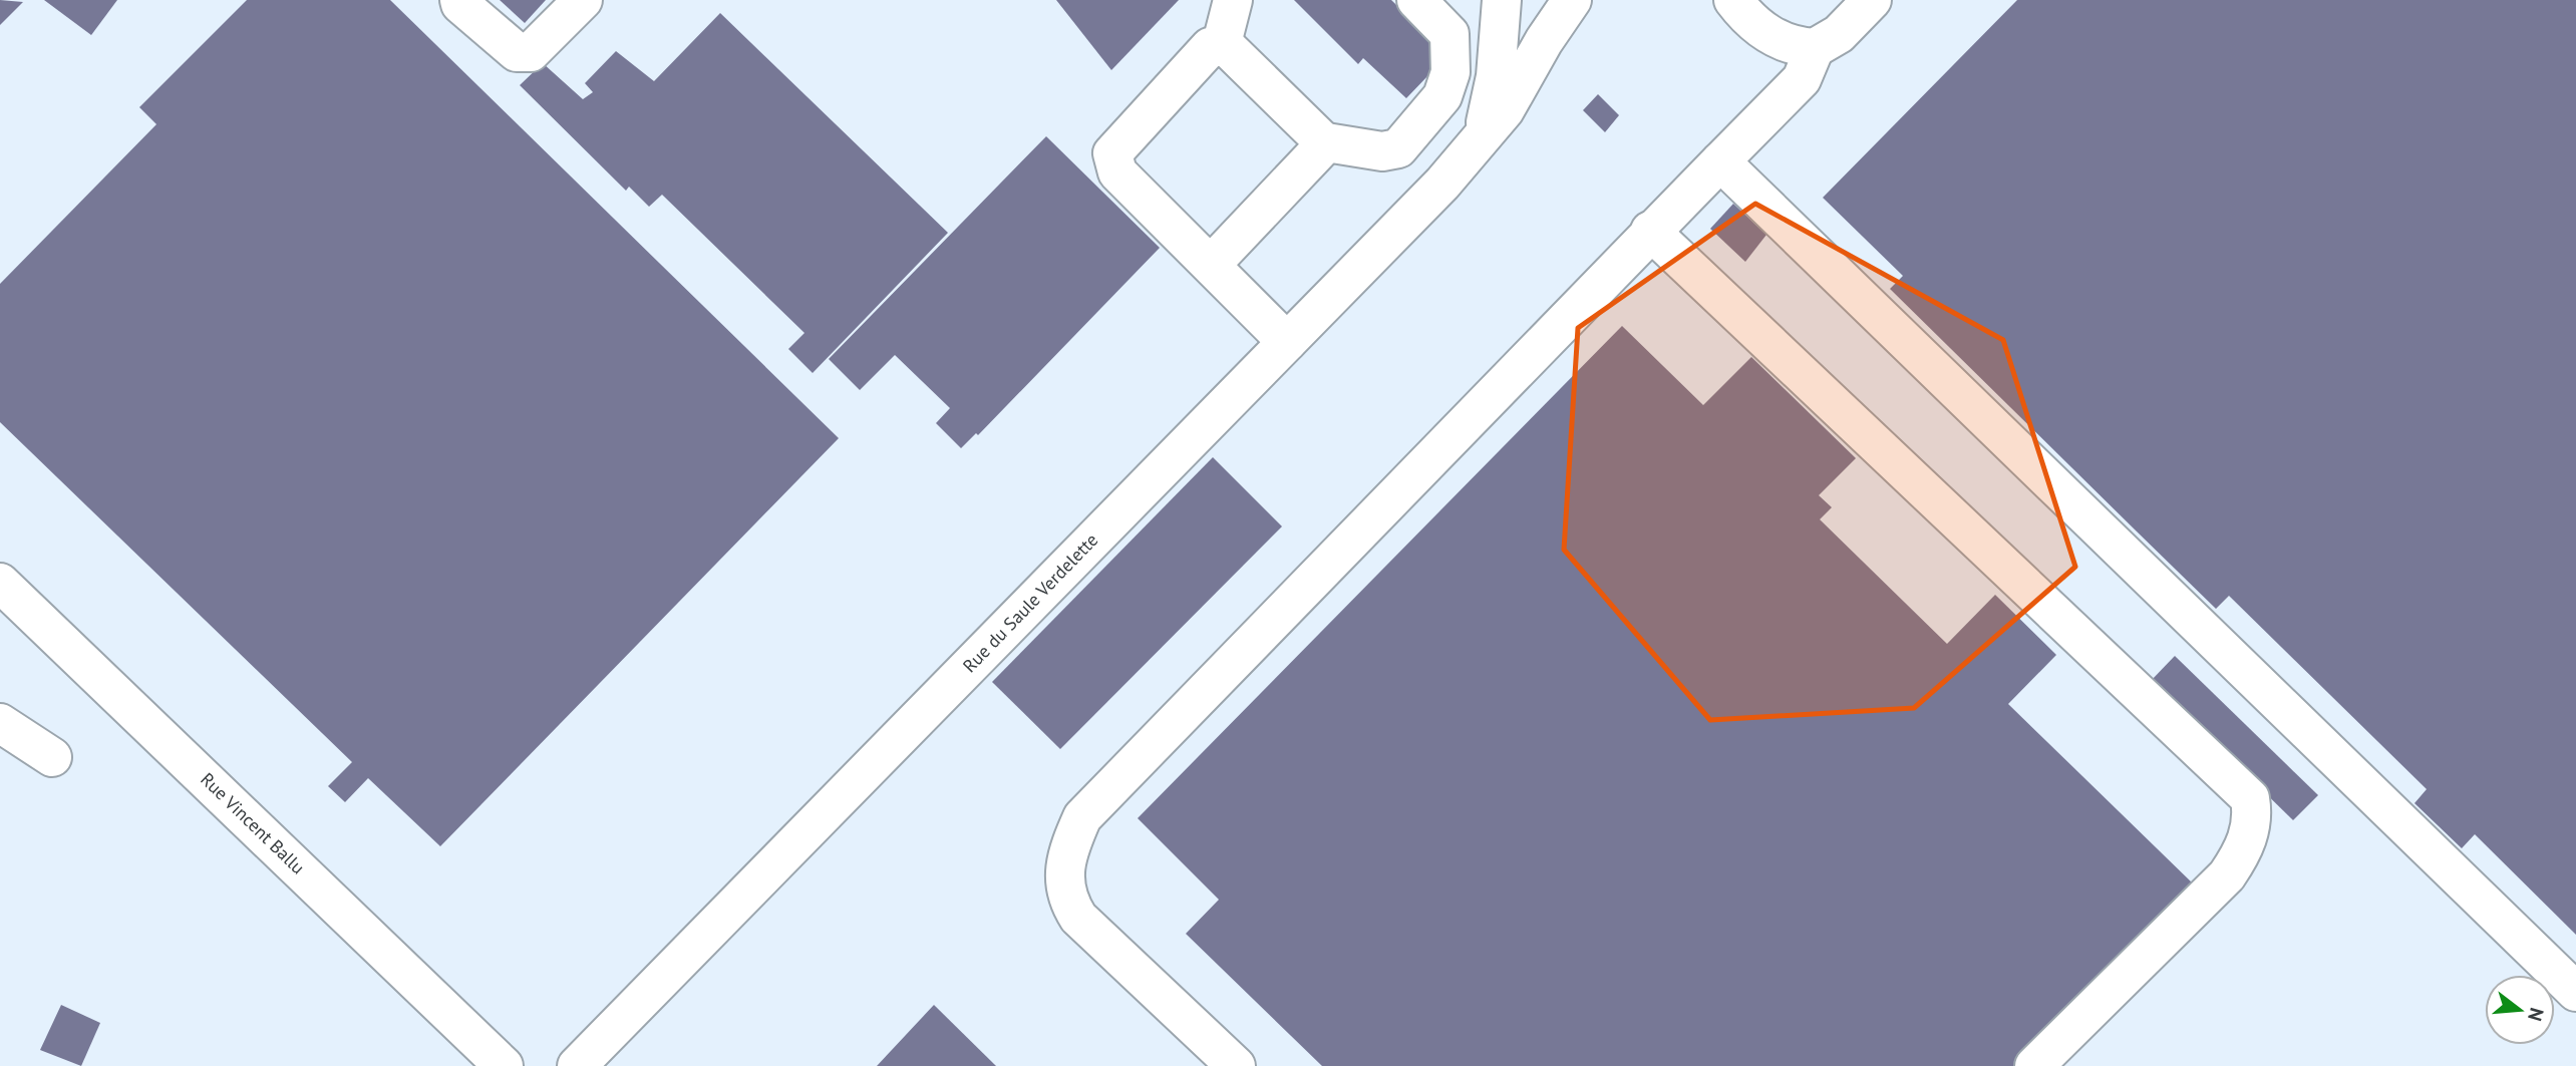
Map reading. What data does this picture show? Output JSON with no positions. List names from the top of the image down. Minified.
{"streets":{"street":["Rue du Saule Verdelette","Rue Vincent Ballu"]},"north":"right"}
